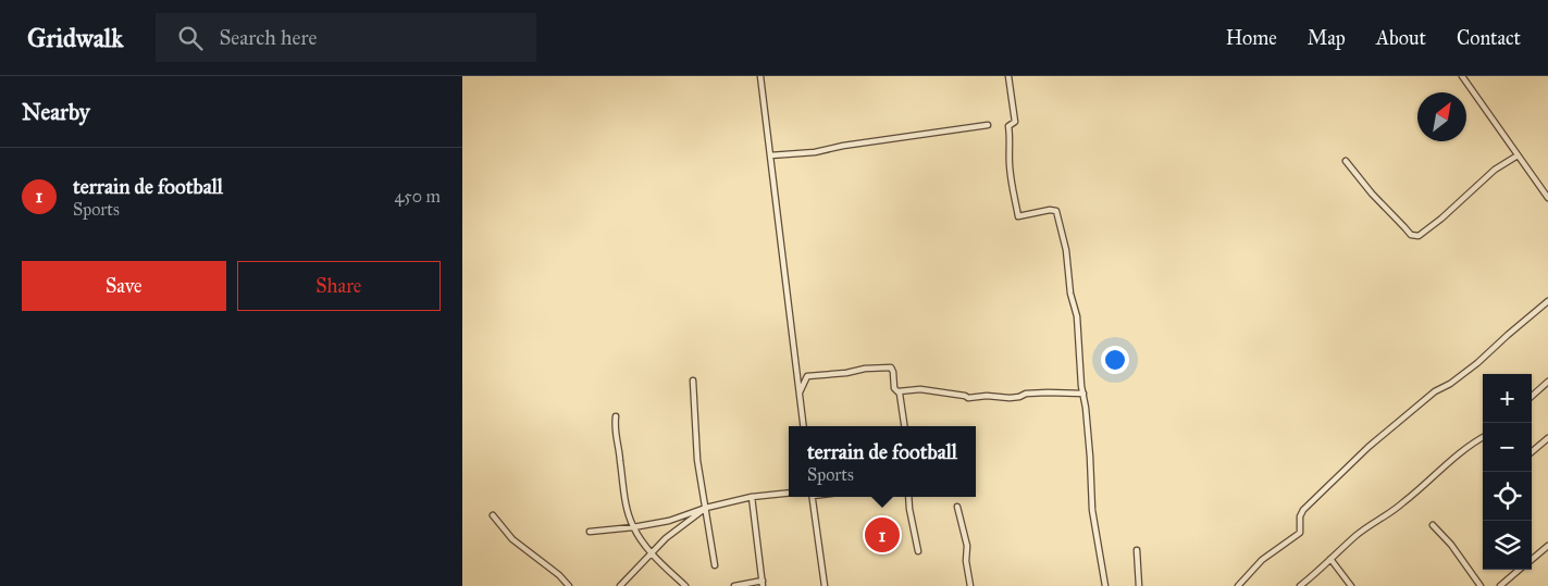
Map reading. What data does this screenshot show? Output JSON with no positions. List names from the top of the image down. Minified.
{"north":"top right","page":{"header":"Gridwalk","search":"Search here","nav":["Home","Map","About","Contact"],"heading":"Nearby","list":[{"mark":"1","name":"terrain de football","note":"Sports","value":"450 m"}],"buttons":["Save","Share"],"map_buttons":["+","−"],"popup":["terrain de football","Sports"],"pins":"1"}}
